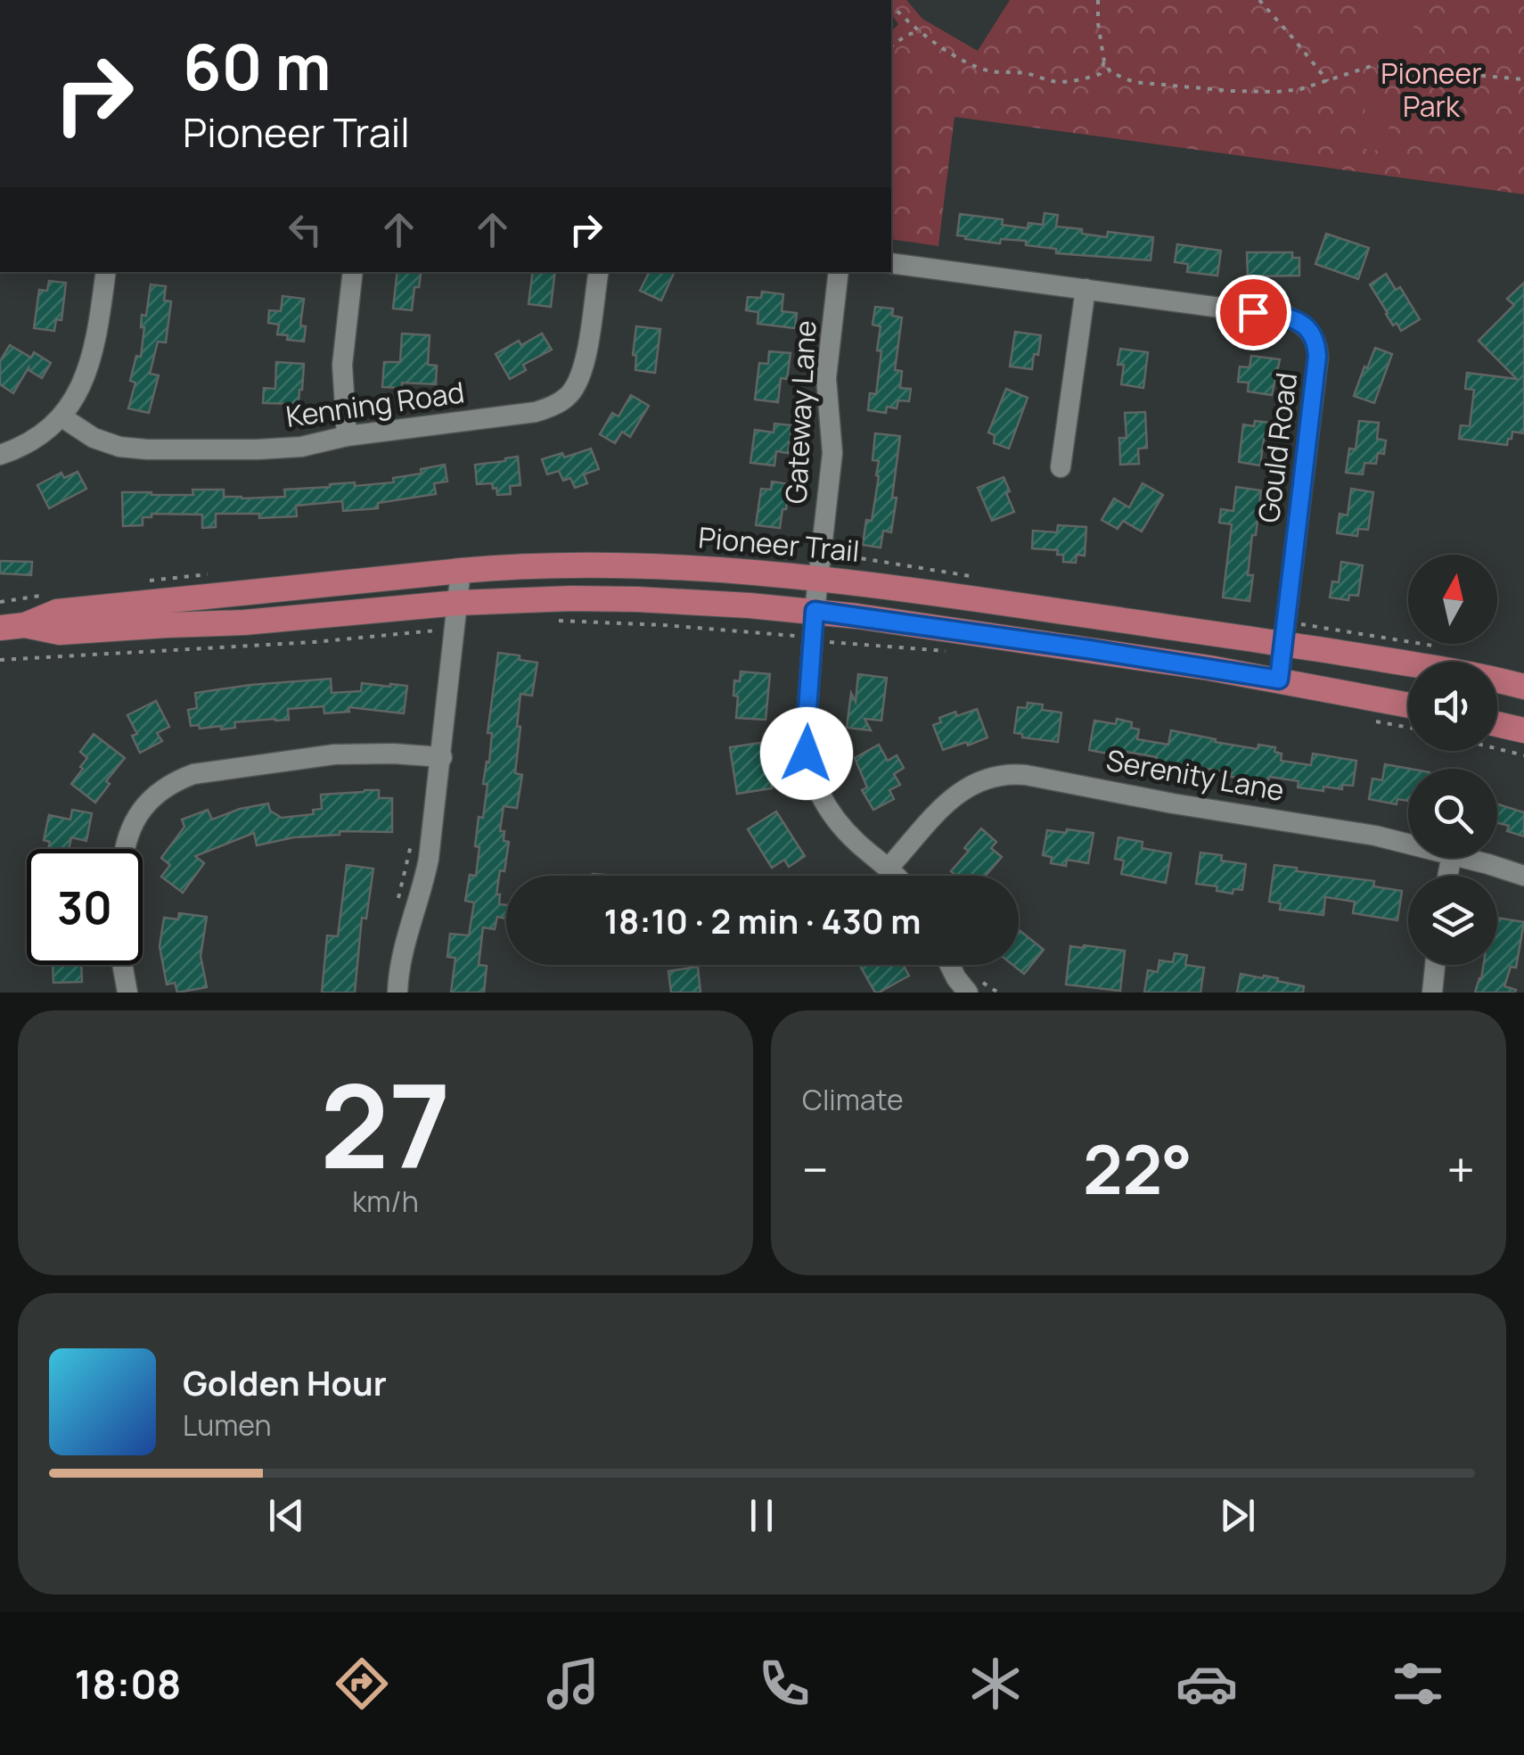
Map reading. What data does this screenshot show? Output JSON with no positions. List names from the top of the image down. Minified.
{"streets":{"main road":["Pioneer Trail"],"street":["Kenning Road","Gateway Lane","Gould Road","Serenity Lane"]},"crossings":[["Gateway Lane","Pioneer Trail"],["Gateway Lane","Serenity Lane"],["Gould Road","Pioneer Trail"]],"parks":["Pioneer Park"],"north":"top","page":{"turn":["60 m","Pioneer Trail"],"limit":"30","trip":"18:10 · 2 min · 430 m","tile":[["27","km/h"],"Climate"],"heat":["−","22°","+"],"song":["Golden Hour","Lumen"],"tabs":"18:08"}}
